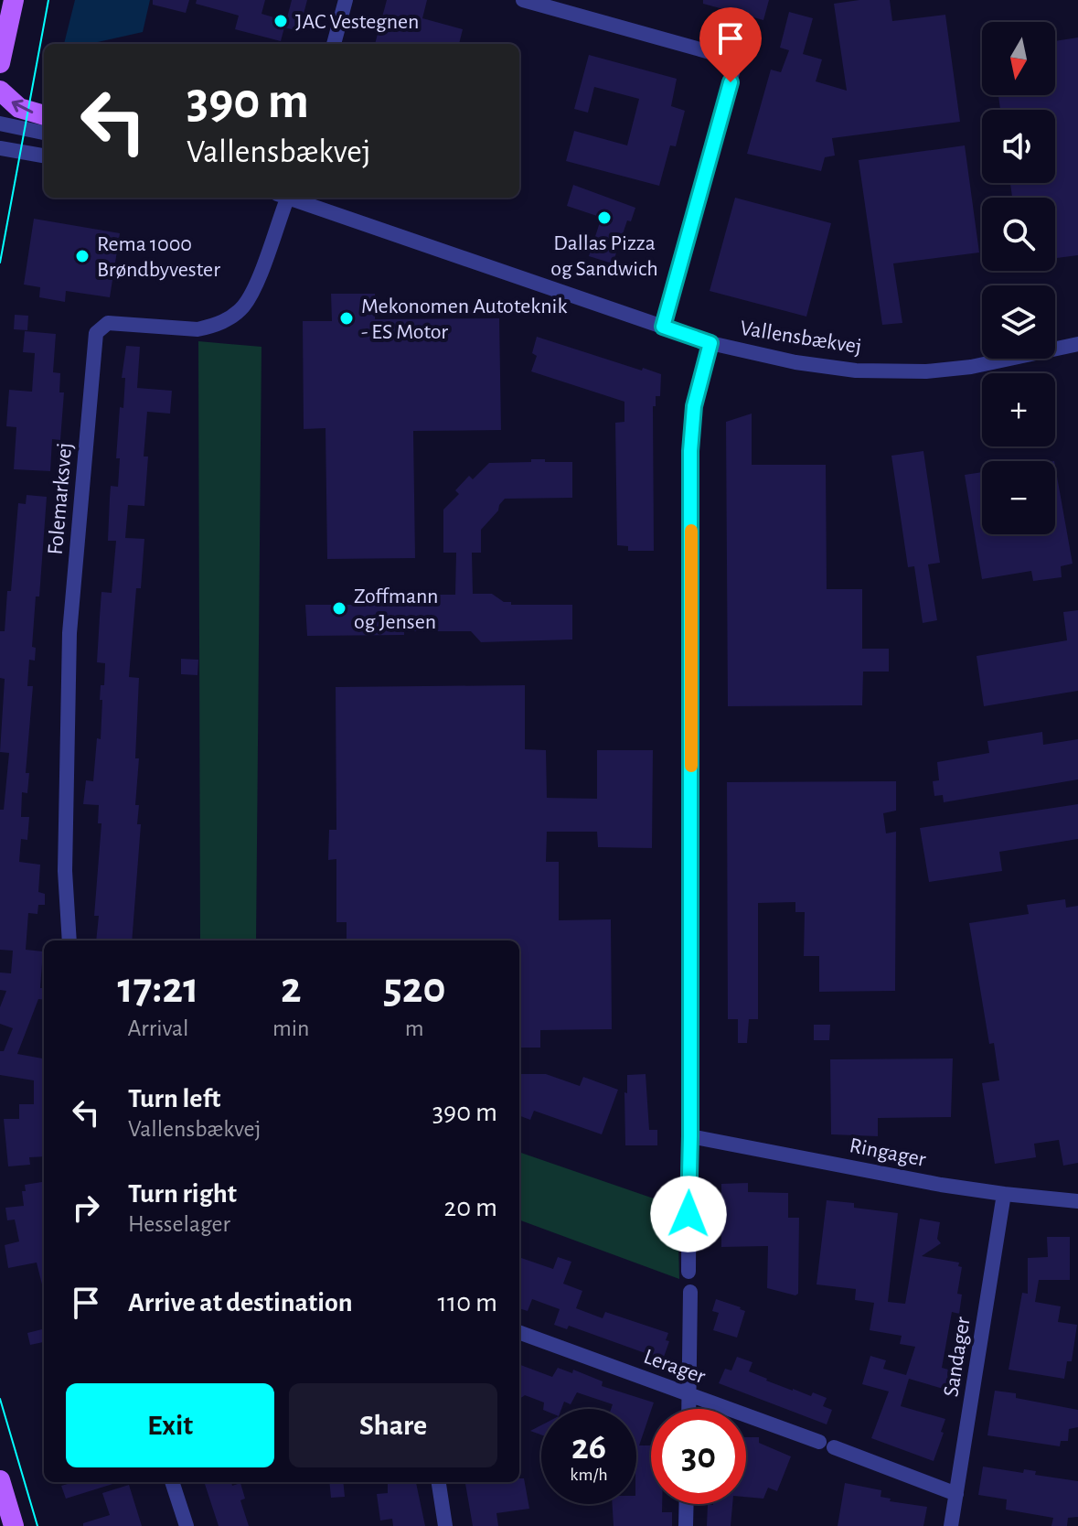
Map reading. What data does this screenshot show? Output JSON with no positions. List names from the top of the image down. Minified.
{"streets":{"street":["Vallensbækvej","Folemarksvej","Ringager","Sandager","Lerager"]},"crossings":[["Ringager","Sandager"]],"places":["JAC Vestegnen","Dallas Pizza og Sandwich","Rema 1000 Brøndbyvester","Mekonomen Autoteknik - ES Motor","Zoffmann og Jensen"],"north":"bottom","page":{"map_buttons":["+","−"],"turn":["390 m","Vallensbækvej"],"eta":["17:21","Arrival","2","min","520","m"],"list":[{"name":"Turn left","note":"Vallensbækvej","value":"390 m"},{"name":"Turn right","note":"Hesselager","value":"20 m"},{"name":"Arrive at destination","value":"110 m"}],"buttons":["Exit","Share"],"speed":"26 km/h","limit":"30"}}
